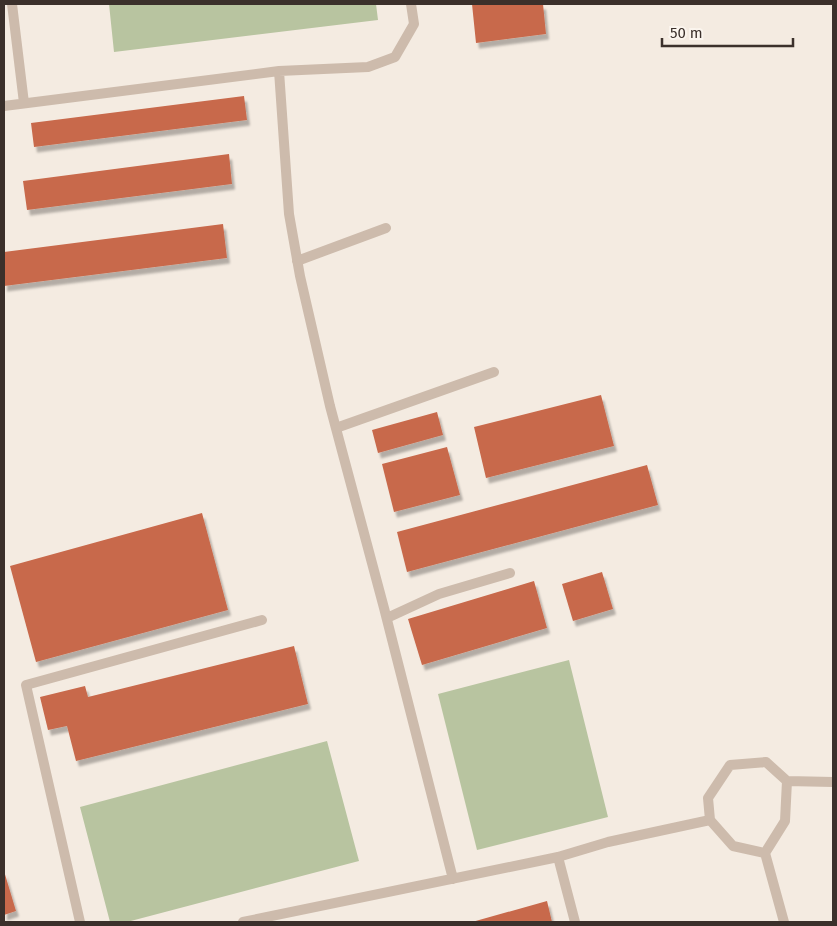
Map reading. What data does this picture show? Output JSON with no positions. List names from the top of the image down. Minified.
{"scale_bar":"50 m"}
